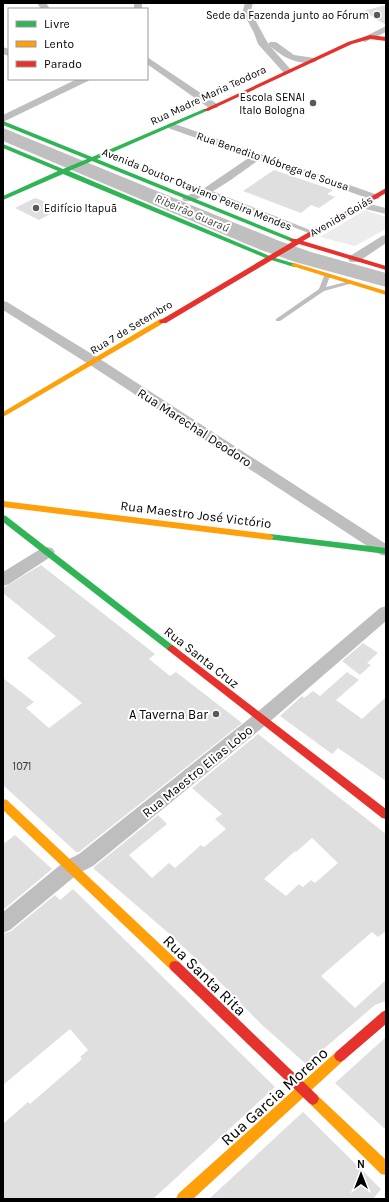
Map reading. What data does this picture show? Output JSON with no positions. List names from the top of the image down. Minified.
{"streets":{"street":["Rua Madre Maria Teodora","Rua Benedito Nóbrega de Sousa","Avenida Doutor Otaviano Pereira Mendes","Avenida Goiás","Rua 7 de Setembro","Rua Marechal Deodoro","Rua Maestro José Victório","Rua Santa Cruz","Rua Maestro Elias Lobo","Rua Santa Rita","Rua Garcia Moreno"]},"crossings":[["Rua Madre Maria Teodora","Rua Benedito Nóbrega de Sousa"],["Rua Madre Maria Teodora","Avenida Doutor Otaviano Pereira Mendes"],["Rua Benedito Nóbrega de Sousa","Avenida Goiás"],["Avenida Doutor Otaviano Pereira Mendes","Avenida Goiás"],["Avenida Goiás","Rua 7 de Setembro"],["Rua 7 de Setembro","Rua Marechal Deodoro"],["Rua Marechal Deodoro","Rua Maestro José Victório"],["Rua Santa Cruz","Rua Maestro Elias Lobo"],["Rua Maestro Elias Lobo","Rua Santa Rita"],["Rua Santa Rita","Rua Garcia Moreno"]],"water":["Ribeirão Guaraú"],"places":["Sede da Fazenda junto ao Fórum","Escola SENAI Italo Bologna","Edifício Itapuã","A Taverna Bar"],"house_numbers":["1071"],"legend":["Livre","Lento","Parado"],"north":"top"}
